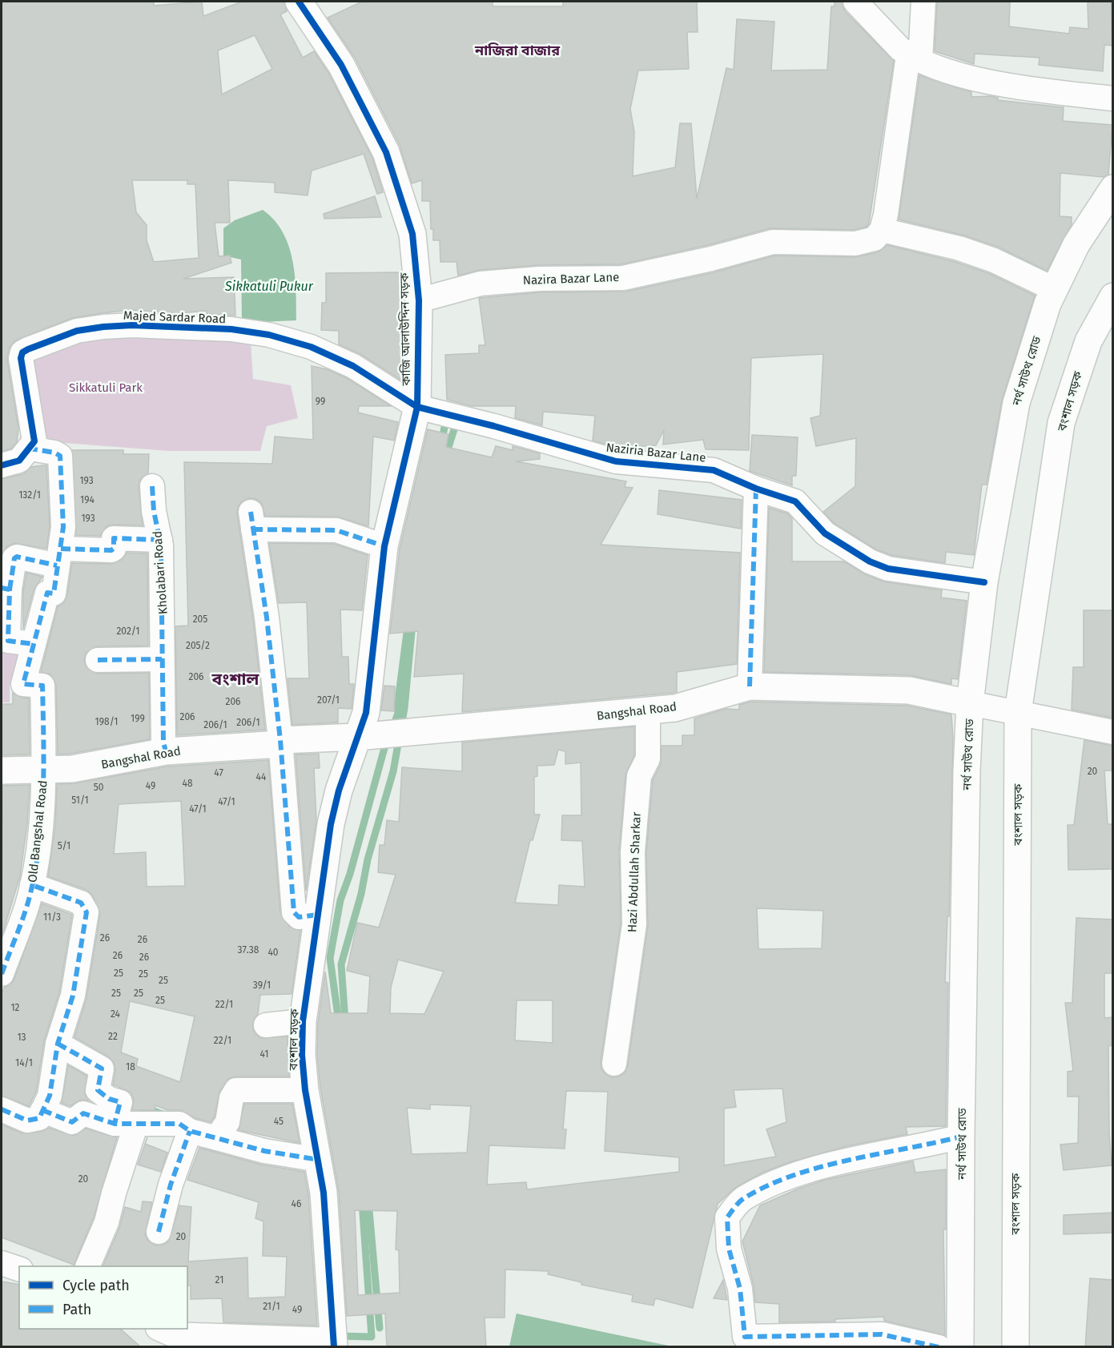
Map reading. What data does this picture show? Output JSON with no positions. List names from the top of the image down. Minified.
{"streets":{"main road":["কাজি আলাউদ্দিন সড়ক","নর্থ সাউথ রোড","বংশাল সড়ক","Bangshal Road"],"street":["Nazira Bazar Lane","Majed Sardar Road","Naziria Bazar Lane","Kholabari Road","Old Bangshal Road","Hazi Abdullah Sharkar"]},"crossings":[["Nazira Bazar Lane","কাজি আলাউদ্দিন সড়ক"],["Majed Sardar Road","কাজি আলাউদ্দিন সড়ক"],["Majed Sardar Road","Naziria Bazar Lane"],["কাজি আলাউদ্দিন সড়ক","বংশাল সড়ক"],["কাজি আলাউদ্দিন সড়ক","Naziria Bazar Lane"],["কাজি আলাউদ্দিন সড়ক","Bangshal Road"],["নর্থ সাউথ রোড","Naziria Bazar Lane"],["নর্থ সাউথ রোড","Bangshal Road"],["বংশাল সড়ক","Bangshal Road"],["Kholabari Road","Bangshal Road"],["Bangshal Road","Old Bangshal Road"],["Bangshal Road","Hazi Abdullah Sharkar"]],"districts":["নাজিরা বাজার","বংশাল"],"water":["Sikkatuli Pukur"],"parks":["Sikkatuli Park"],"house_numbers":["99","193","132/1","194","193","205","202/1","205/2","206","207/1","206","206","199","198/1","206/1","206/1","20","47","44","48","49","50","51/1","47/1","47/1","5/1","11/3","26","26","37.38","40","26","26","25","25","25","39/1","25","25","25","22/1","12","24","22","13","22/1","41","14/1","18","45","20","46","20","21","21/1","49"],"legend":["Cycle path","Path"]}
